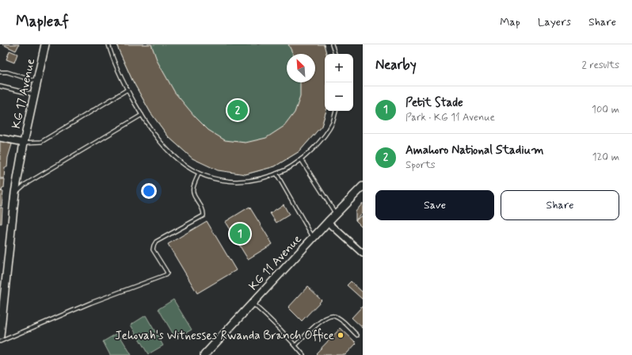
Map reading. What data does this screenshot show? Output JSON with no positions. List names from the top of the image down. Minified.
{"streets":{"street":["KG 17 Avenue","KG 11 Avenue"]},"places":["Jehovah's Witnesses Rwanda Branch Office"],"north":"top left","page":{"header":"Mapleaf","nav":["Map","Layers","Share"],"heading":["Nearby","2 results"],"map_buttons":["+","−"],"list":[{"mark":"1","name":"Petit Stade","note":"Park · KG 11 Avenue","value":"100 m"},{"mark":"2","name":"Amahoro National Stadium","note":"Sports","value":"120 m"}],"pins":["2","1"],"buttons":["Save","Share"]}}
